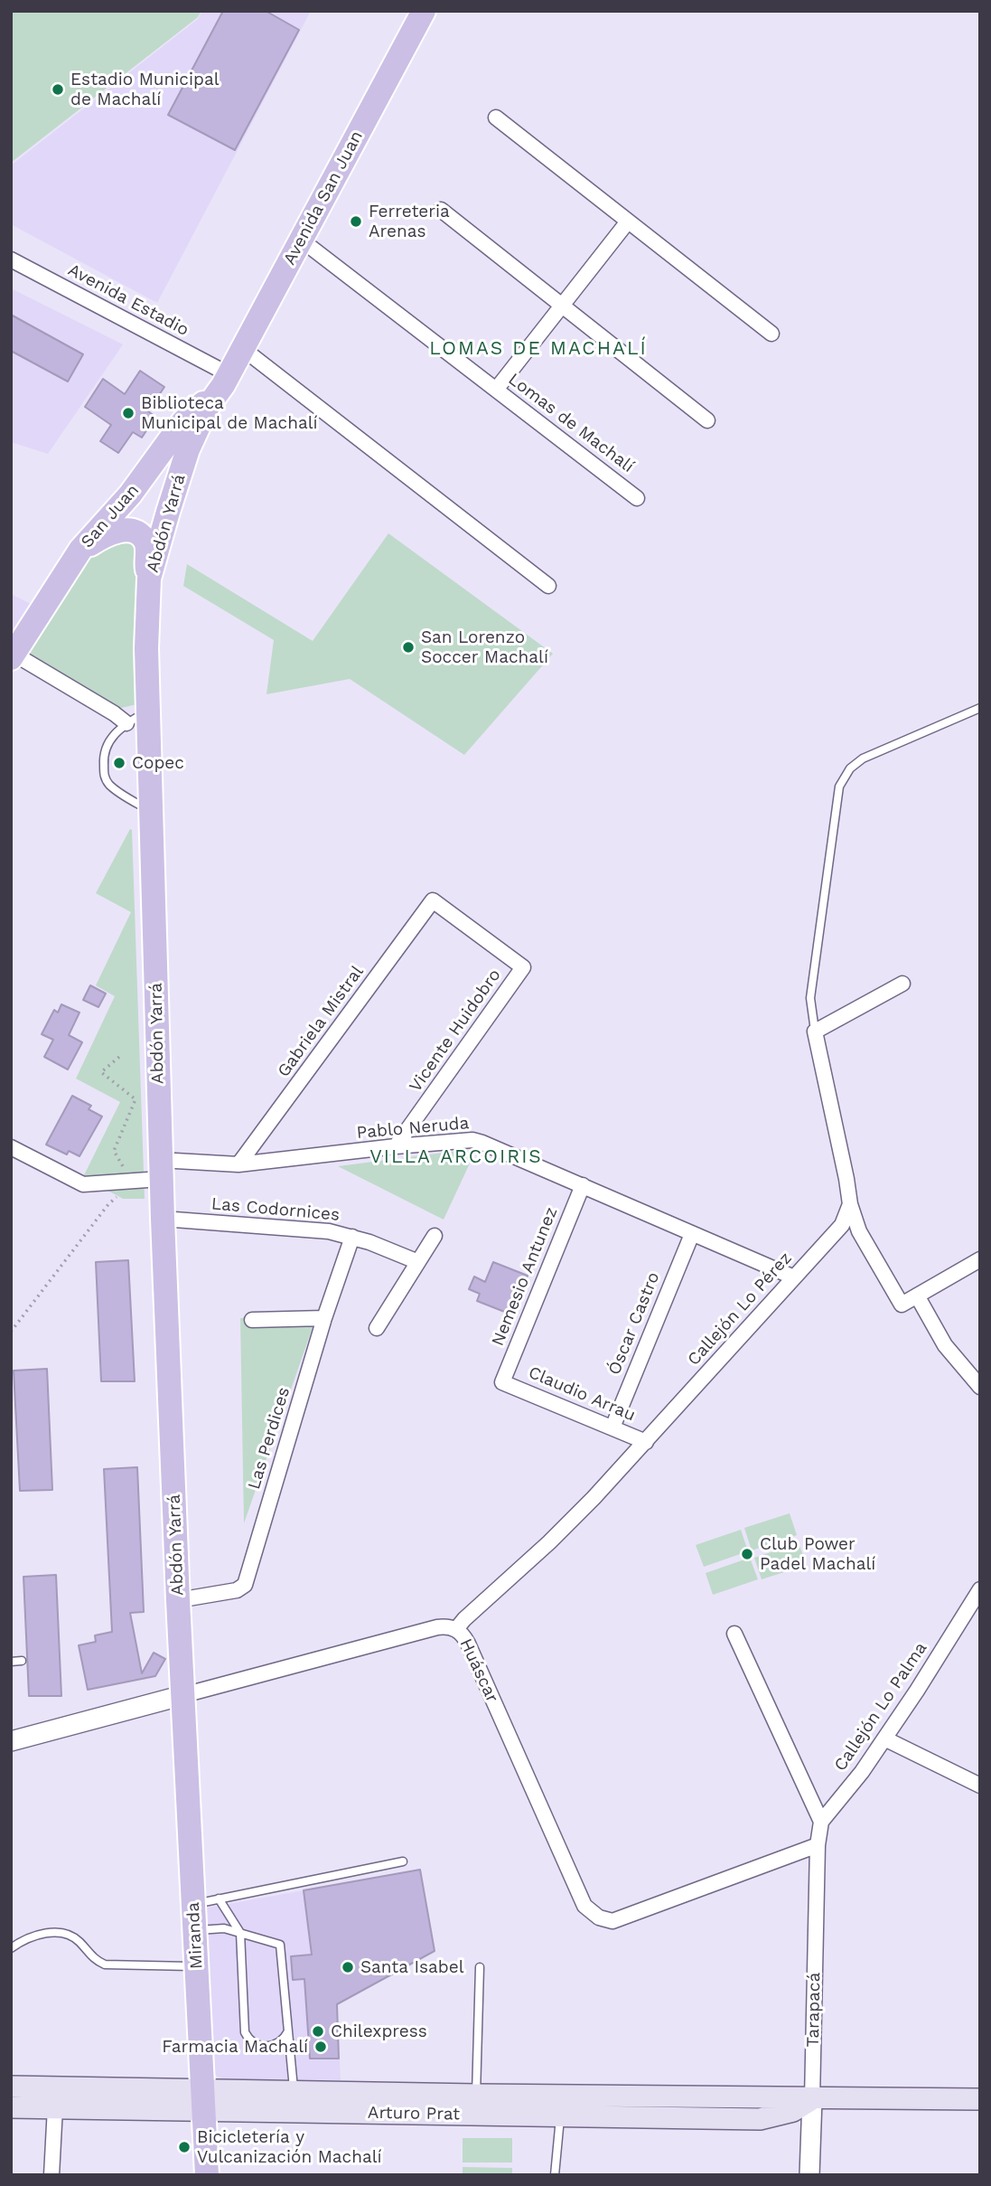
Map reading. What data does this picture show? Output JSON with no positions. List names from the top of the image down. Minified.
{"streets":{"main road":["Avenida San Juan","San Juan","Abdón Yarrá","Miranda","Arturo Prat"],"street":["Avenida Estadio","Lomas de Machalí","Gabriela Mistral","Vicente Huidobro","Pablo Neruda","Las Codornices","Nemesio Antunez","Callejón Lo Pérez","Óscar Castro","Claudio Arrau","Las Perdices","Huáscar","Callejón Lo Palma","Tarapacá"]},"crossings":[["Avenida San Juan","Avenida Estadio"],["Avenida San Juan","Lomas de Machalí"],["Avenida San Juan","San Juan"],["Avenida San Juan","Abdón Yarrá"],["Avenida Estadio","San Juan"],["Avenida Estadio","Abdón Yarrá"],["San Juan","Abdón Yarrá"],["Abdón Yarrá","Pablo Neruda"],["Abdón Yarrá","Las Codornices"],["Abdón Yarrá","Las Perdices"],["Abdón Yarrá","Huáscar"],["Abdón Yarrá","Miranda"],["Gabriela Mistral","Vicente Huidobro"],["Gabriela Mistral","Pablo Neruda"],["Vicente Huidobro","Pablo Neruda"],["Pablo Neruda","Nemesio Antunez"],["Pablo Neruda","Callejón Lo Pérez"],["Pablo Neruda","Óscar Castro"],["Las Codornices","Las Perdices"],["Nemesio Antunez","Claudio Arrau"],["Callejón Lo Pérez","Claudio Arrau"],["Callejón Lo Pérez","Huáscar"],["Óscar Castro","Claudio Arrau"],["Huáscar","Miranda"],["Huáscar","Tarapacá"],["Miranda","Arturo Prat"],["Tarapacá","Arturo Prat"]],"districts":["LOMAS DE MACHALÍ","VILLA ARCOIRIS"],"places":["Estadio Municipal de Machalí","Ferreteria Arenas","Biblioteca Municipal de Machalí","San Lorenzo Soccer Machalí","Copec","Club Power Padel Machalí","Santa Isabel","Chilexpress","Farmacia Machalí","Bicicletería y Vulcanización Machalí"]}
